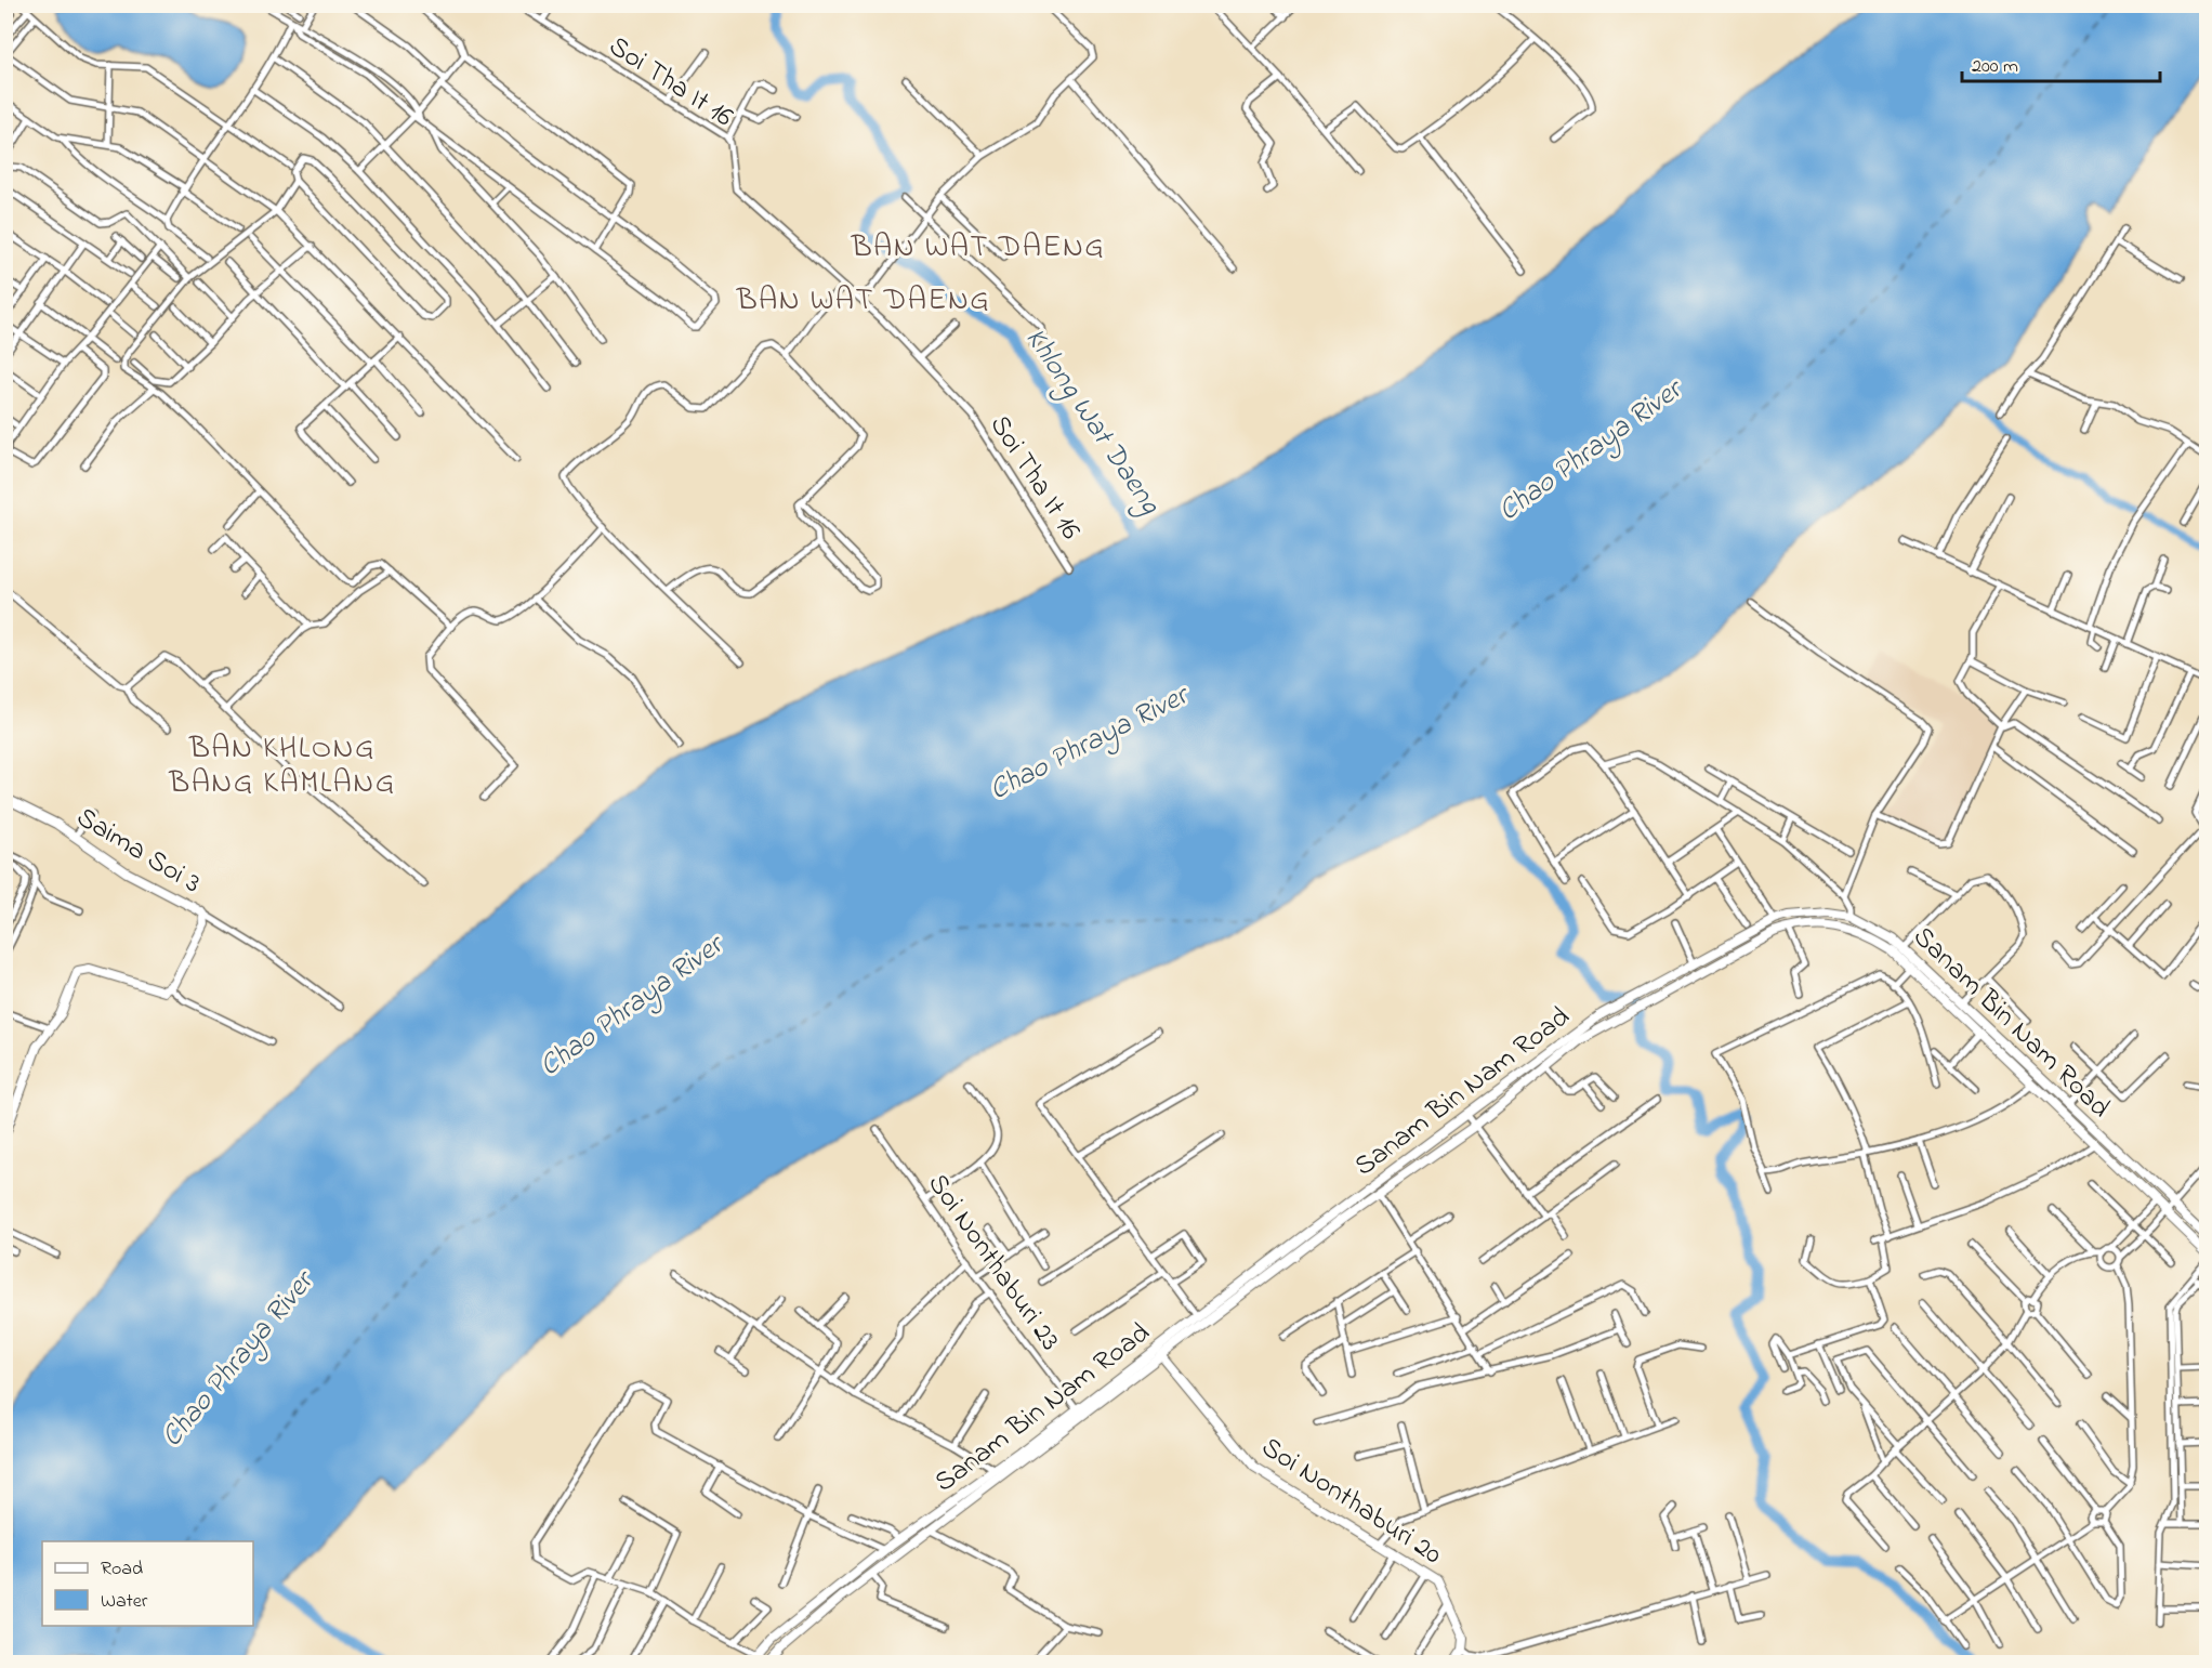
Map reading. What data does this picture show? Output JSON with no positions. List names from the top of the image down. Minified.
{"streets":{"main road":["Saima Soi 3","Sanam Bin Nam Road","Soi Nonthaburi 20"],"street":["Soi Tha It 16","Soi Nonthaburi 23"]},"crossings":[["Sanam Bin Nam Road","Soi Nonthaburi 23"],["Sanam Bin Nam Road","Soi Nonthaburi 20"]],"districts":["BAN WAT DAENG","BAN WAT DAENG","BAN KHLONG BANG KAMLANG"],"water":["Khlong Wat Daeng","Chao Phraya River"],"legend":["Road","Water"],"scale_bar":"200 m"}
